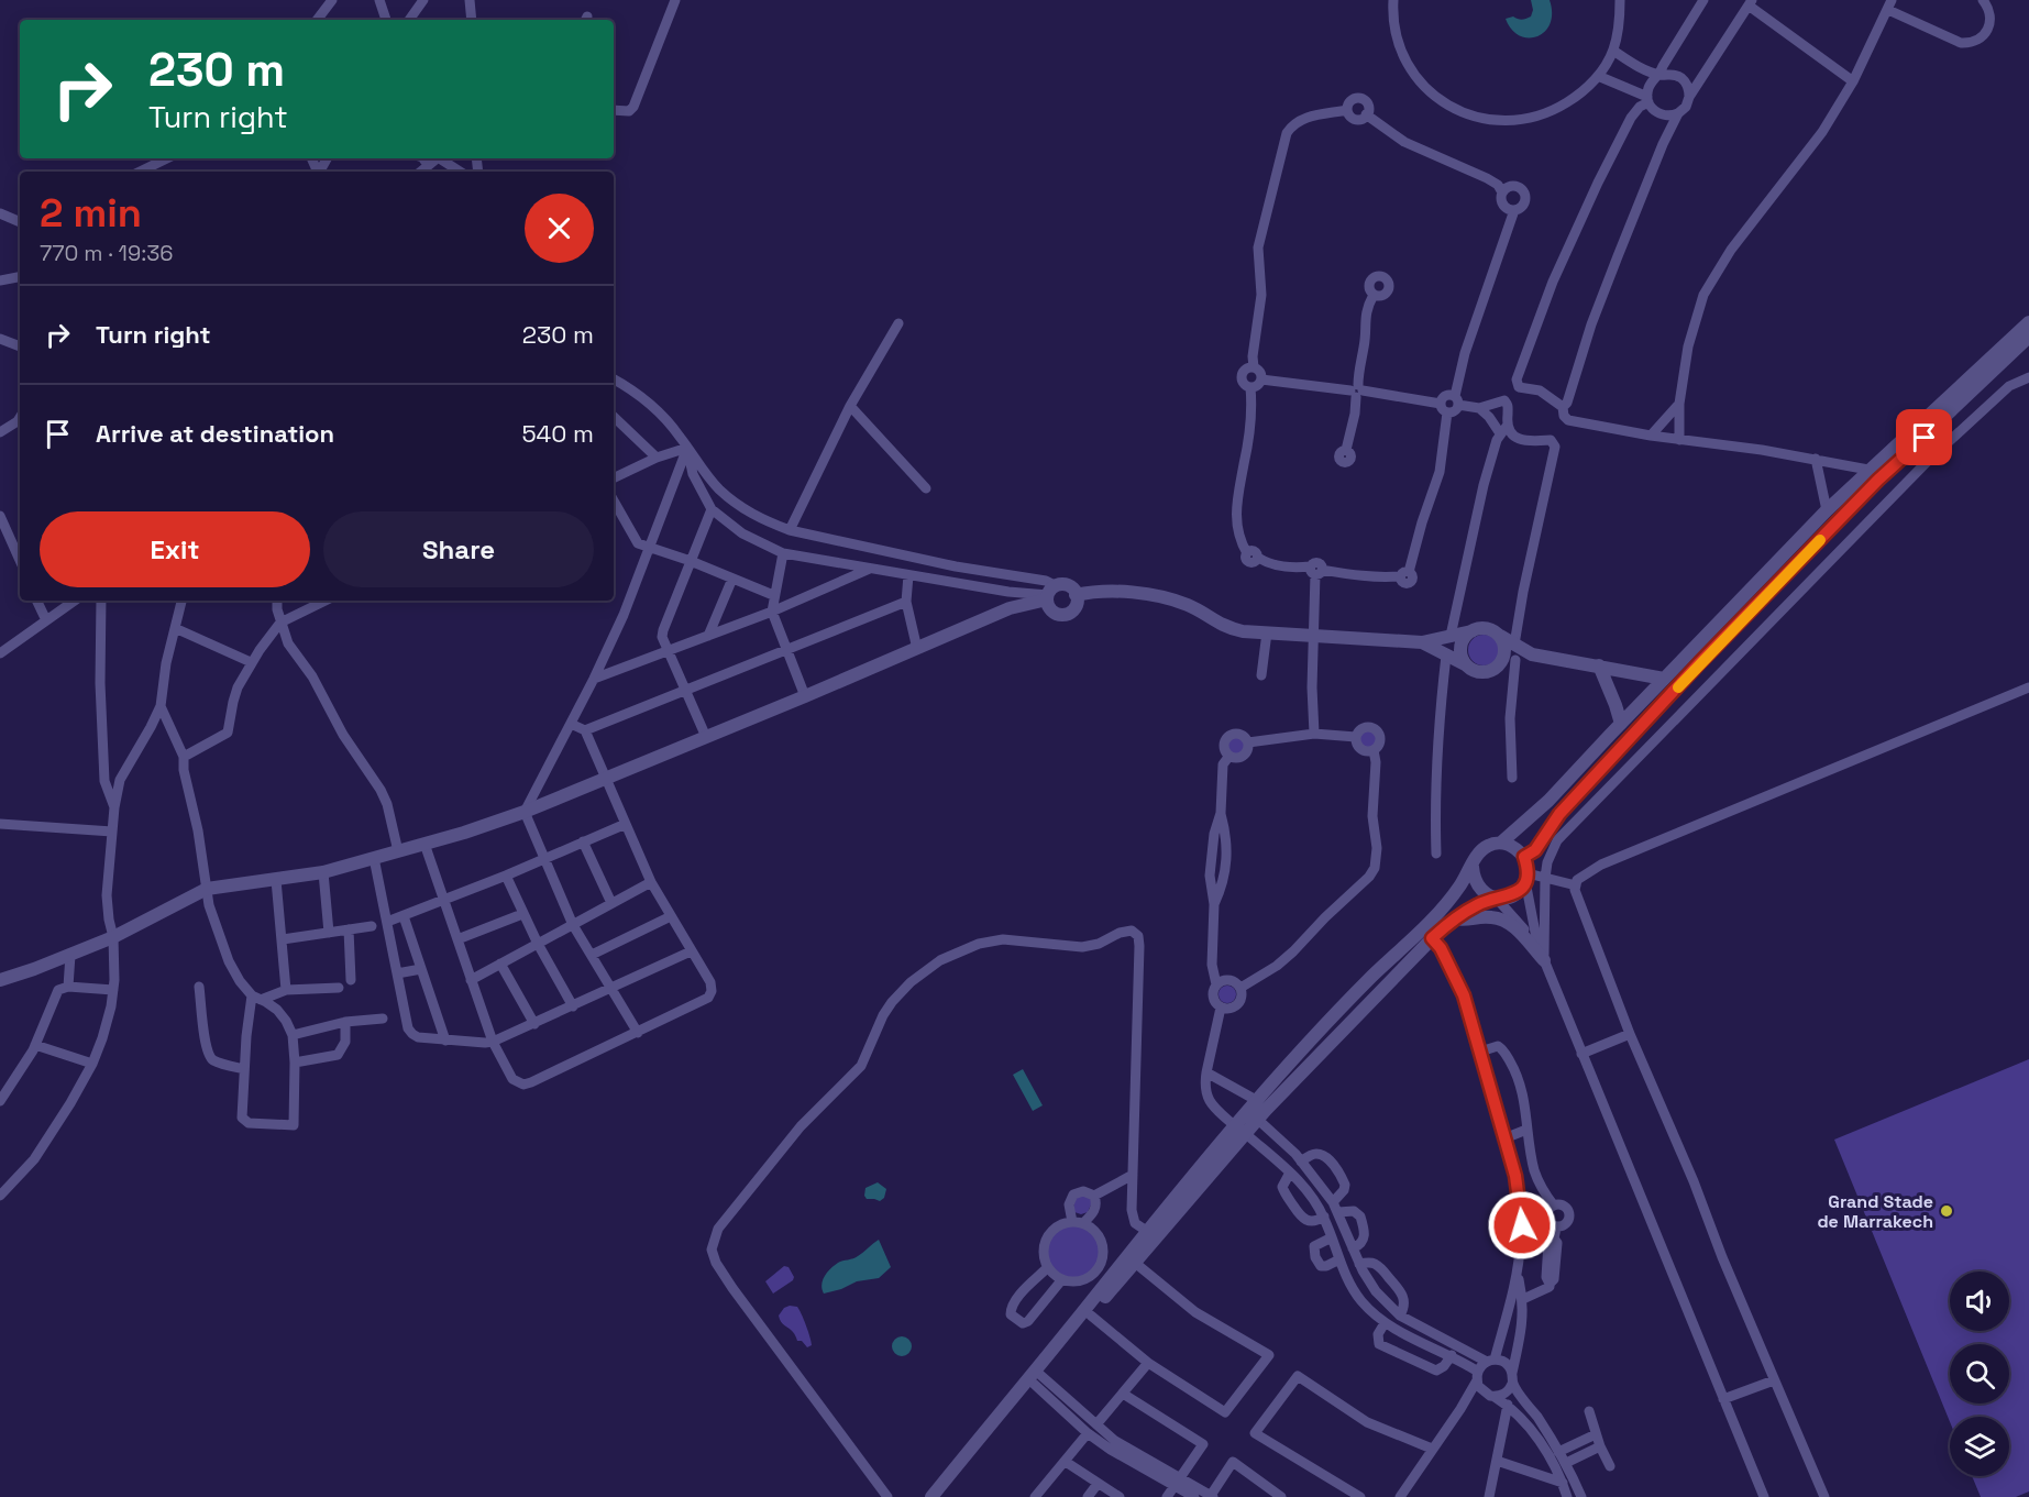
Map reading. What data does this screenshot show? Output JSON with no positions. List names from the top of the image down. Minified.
{"places":["Grand Stade de Marrakech"],"page":{"turn":["230 m","Turn right"],"heading":["2 min","770 m · 19:36"],"list":[{"name":"Turn right","value":"230 m"},{"name":"Arrive at destination","value":"540 m"}],"buttons":["Exit","Share"]}}
